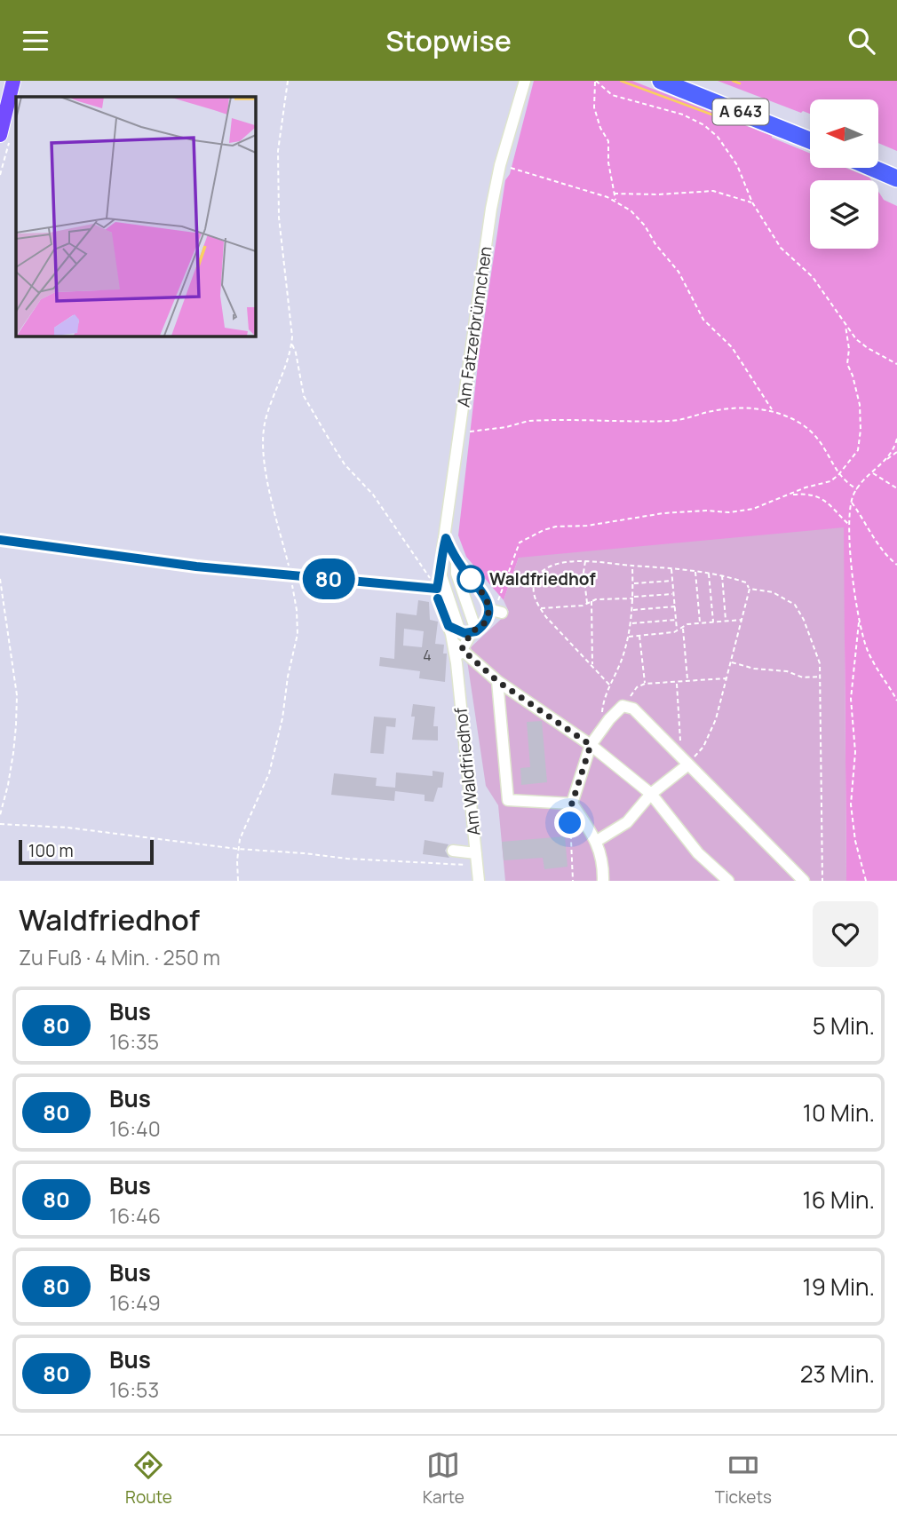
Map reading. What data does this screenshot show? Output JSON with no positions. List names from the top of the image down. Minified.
{"streets":{"highway":["A 643"],"street":["Am Fatzerbrünnchen","Am Waldfriedhof"]},"places":["Waldfriedhof"],"lines":["bus line 80"],"house_numbers":["4"],"scale_bar":"100 m","north":"left","page":{"header":"Stopwise","on_map":"80","scale":"100 m","heading":["Waldfriedhof","Zu Fuß · 4 Min. · 250 m"],"list":[{"mark":"80","name":"Bus","note":"16:35","value":"5 Min."},{"mark":"80","name":"Bus","note":"16:40","value":"10 Min."},{"mark":"80","name":"Bus","note":"16:46","value":"16 Min."},{"mark":"80","name":"Bus","note":"16:49","value":"19 Min."},{"mark":"80","name":"Bus","note":"16:53","value":"23 Min."}],"tabs":["Route","Karte","Tickets"]}}
